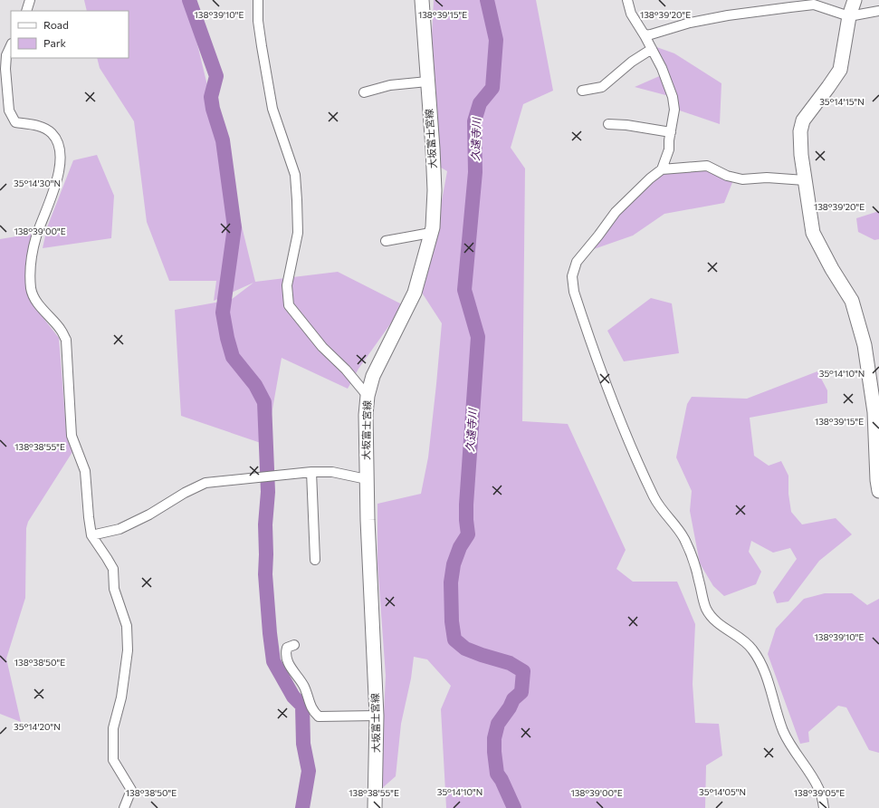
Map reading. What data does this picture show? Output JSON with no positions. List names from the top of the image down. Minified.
{"streets":{"main road":["大坂富士宮線"]},"water":["久遠寺川"],"legend":["Road","Park"],"coordinates":["138°39'10\"E","138°39'15\"E","138°39'20\"E","35°14'15\"N","35°14'30\"N","138°39'00\"E","35°14'10\"N","138°38'55\"E","138°38'50\"E","35°14'20\"N","35°14'05\"N","138°39'05\"E"]}
